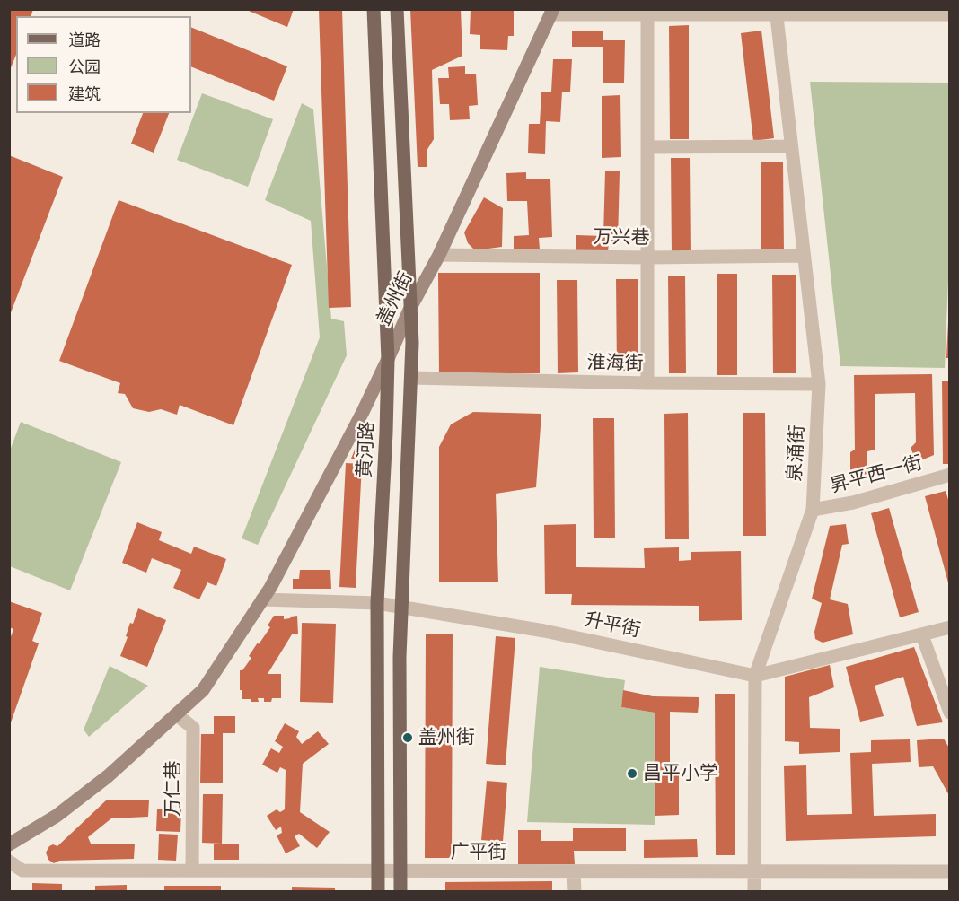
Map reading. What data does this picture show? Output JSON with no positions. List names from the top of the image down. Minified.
{"streets":{"main road":["黄河路"],"street":["万兴巷","盖州街","淮海街","泉涌街","昇平西一街","升平街","万仁巷","广平街"]},"crossings":[["万兴巷","盖州街"],["万兴巷","泉涌街"],["盖州街","黄河路"],["盖州街","升平街"],["盖州街","万仁巷"],["淮海街","泉涌街"],["黄河路","升平街"],["黄河路","广平街"],["泉涌街","昇平西一街"],["泉涌街","升平街"],["泉涌街","广平街"],["万仁巷","广平街"]],"places":["盖州街","昌平小学"],"legend":["道路","公园","建筑"]}
